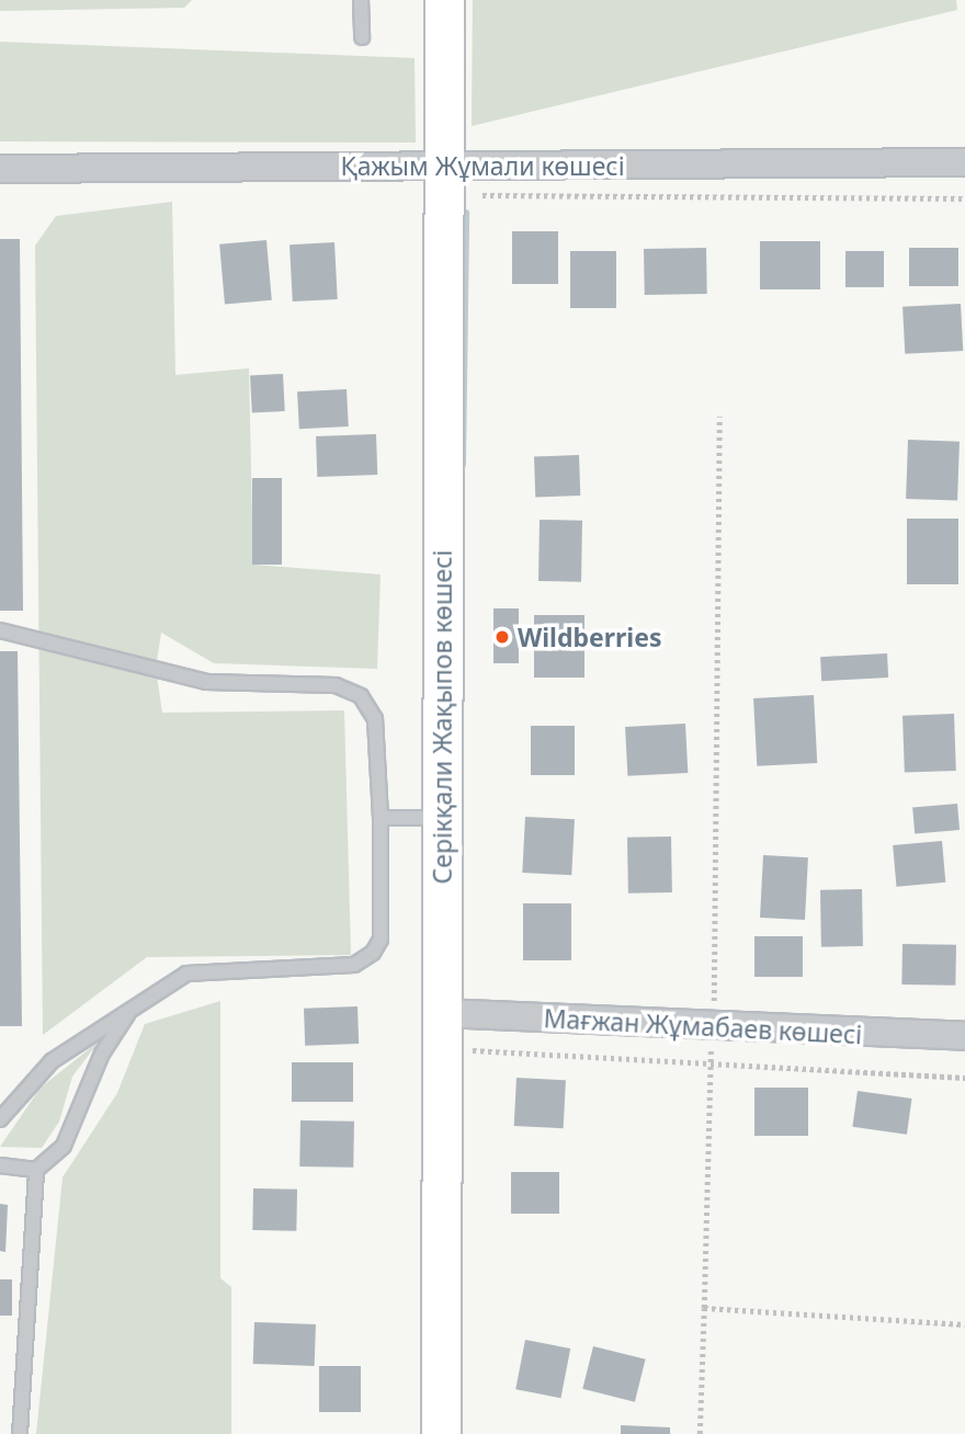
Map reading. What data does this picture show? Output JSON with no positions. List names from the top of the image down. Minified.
{"streets":{"main road":["Серікқали Жақыпов көшесі"],"street":["Қажым Жұмали көшесі","Мағжан Жұмабаев көшесі"]},"crossings":[["Қажым Жұмали көшесі","Серікқали Жақыпов көшесі"],["Серікқали Жақыпов көшесі","Мағжан Жұмабаев көшесі"]],"places":["Wildberries"]}
